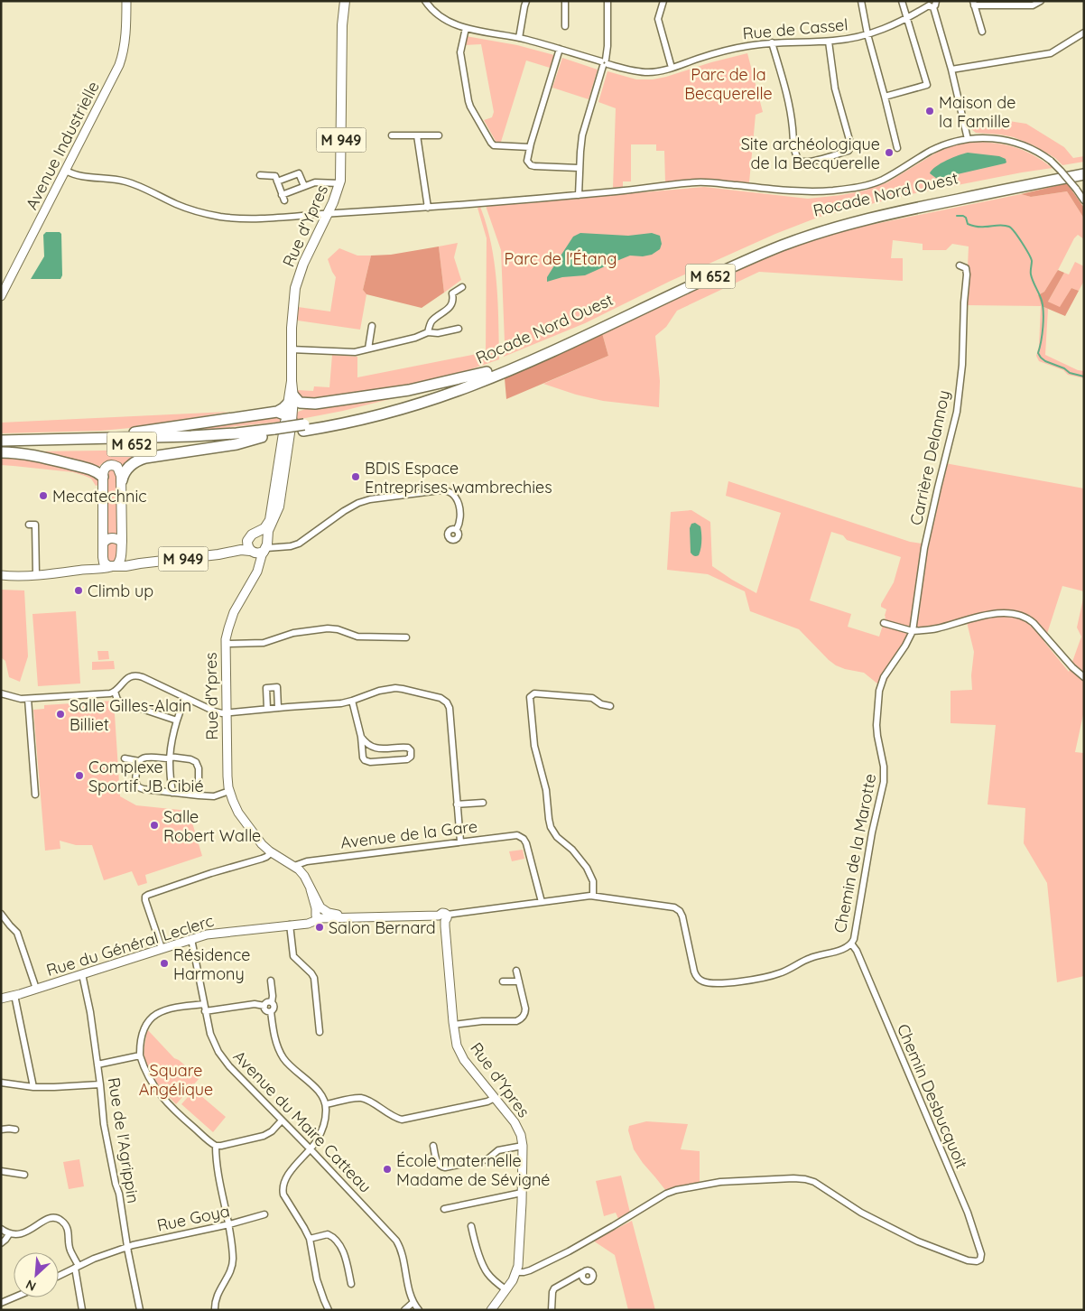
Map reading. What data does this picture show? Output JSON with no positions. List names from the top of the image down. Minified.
{"streets":{"highway":["Rocade Nord Ouest","M 652"],"main road":["M 949","Avenue Industrielle","Rue d'Ypres","Rue du Général Leclerc"],"street":["Rue de Cassel","Carrière Delannoy","Avenue de la Gare","Chemin de la Marotte","Chemin Desbucquoit","Avenue du Maire Catteau","Rue de l'Agrippin","Rue Goya"]},"crossings":[["M 949","Rue d'Ypres"],["Rue d'Ypres","Avenue de la Gare"],["Rue d'Ypres","Chemin de la Marotte"],["Rue d'Ypres","Rue du Général Leclerc"],["Rue d'Ypres","Chemin Desbucquoit"],["Carrière Delannoy","Chemin de la Marotte"],["Avenue de la Gare","Chemin de la Marotte"],["Chemin de la Marotte","Chemin Desbucquoit"],["Rue du Général Leclerc","Avenue du Maire Catteau"],["Rue du Général Leclerc","Rue de l'Agrippin"],["Rue de l'Agrippin","Rue Goya"]],"parks":["Parc de la Becquerelle","Parc de l'Étang","Square Angélique"],"places":["Maison de la Famille","Site archéologique de la Becquerelle","BDIS Espace Entreprises wambrechies","Mecatechnic","Climb up","Salle Gilles-Alain Billiet","Complexe Sportif JB Cibié","Salle Robert Walle","Salon Bernard","Résidence Harmony","École maternelle Madame de Sévigné"],"north":"bottom left"}
